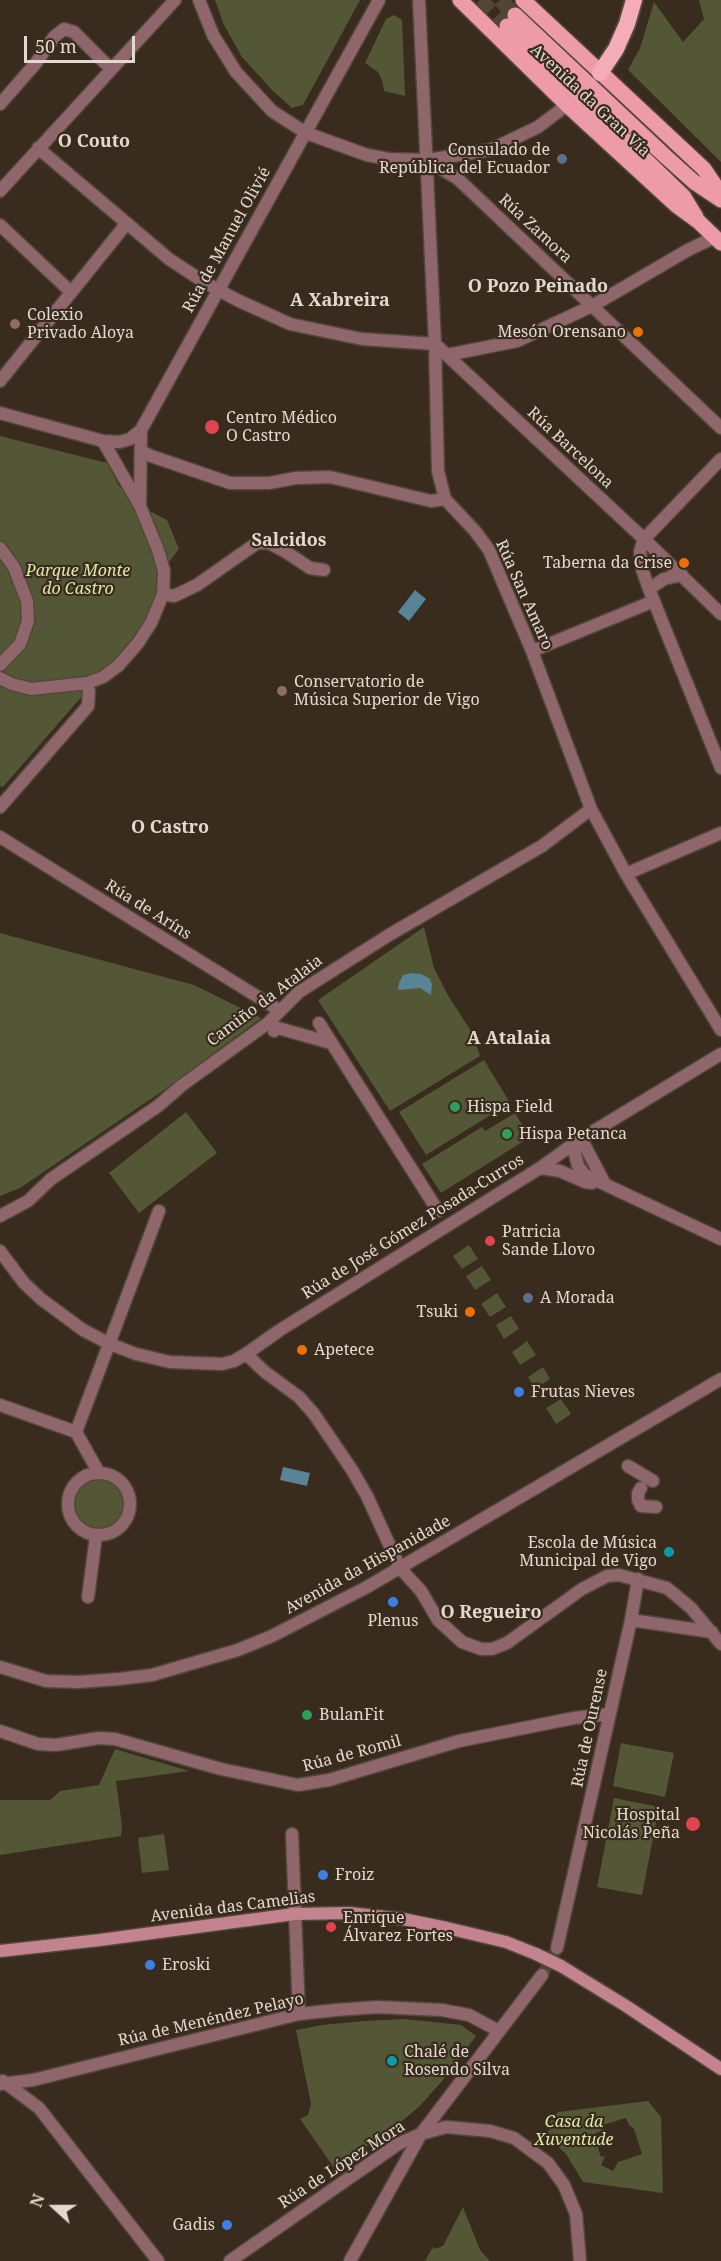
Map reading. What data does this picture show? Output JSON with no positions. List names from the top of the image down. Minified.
{"streets":{"main road":["Avenida da Gran Vía","Avenida das Camelias"],"street":["Rúa Zamora","Rúa de Manuel Olivié","Rúa Barcelona","Rúa San Amaro","Rúa de Aríns","Camiño da Atalaia","Rúa de José Gómez Posada-Curros","Avenida da Hispanidade","Rúa de Ourense","Rúa de Romil","Rúa de Menéndez Pelayo","Rúa de López Mora"]},"crossings":[["Rúa Zamora","Rúa San Amaro"],["Rúa Barcelona","Rúa San Amaro"],["Rúa San Amaro","Camiño da Atalaia"],["Rúa de Aríns","Camiño da Atalaia"],["Rúa de Ourense","Rúa de Romil"]],"districts":["O Couto","O Pozo Peinado","A Xabreira","Salcidos","O Castro","A Atalaia","O Regueiro"],"parks":["Parque Monte do Castro","Casa da Xuventude"],"places":["Consulado de República del Ecuador","Colexio Privado Aloya","Mesón Orensano","Centro Médico O Castro","Taberna da Crise","Conservatorio de Música Superior de Vigo","Hispa Field","Hispa Petanca","Patricia Sande Llovo","A Morada","Tsuki","Apetece","Frutas Nieves","Escola de Música Municipal de Vigo","Plenus","BulanFit","Hospital Nicolás Peña","Froiz","Enrique Álvarez Fortes","Eroski","Chalé de Rosendo Silva","Gadis"],"scale_bar":"50 m","north":"left"}
